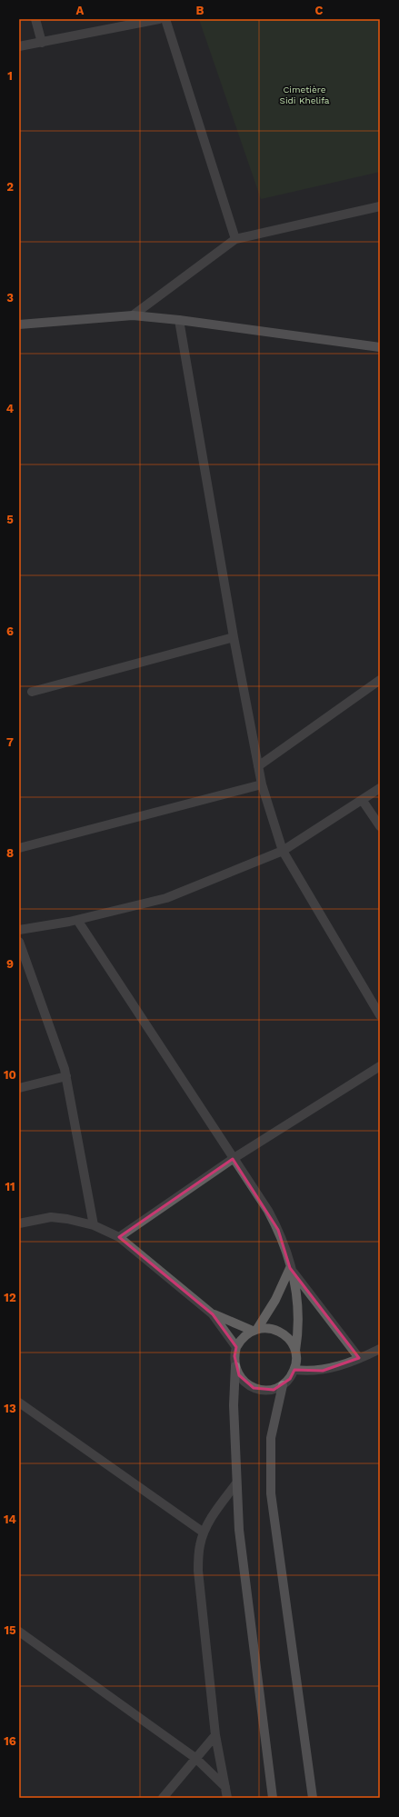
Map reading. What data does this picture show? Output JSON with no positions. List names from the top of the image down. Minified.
{"parks":["Cimetière Sidi Khelifa"],"grid":{"columns":["A","B","C"],"rows":["1","2","3","4","5","6","7","8","9","10","11","12","13","14","15","16"]}}
